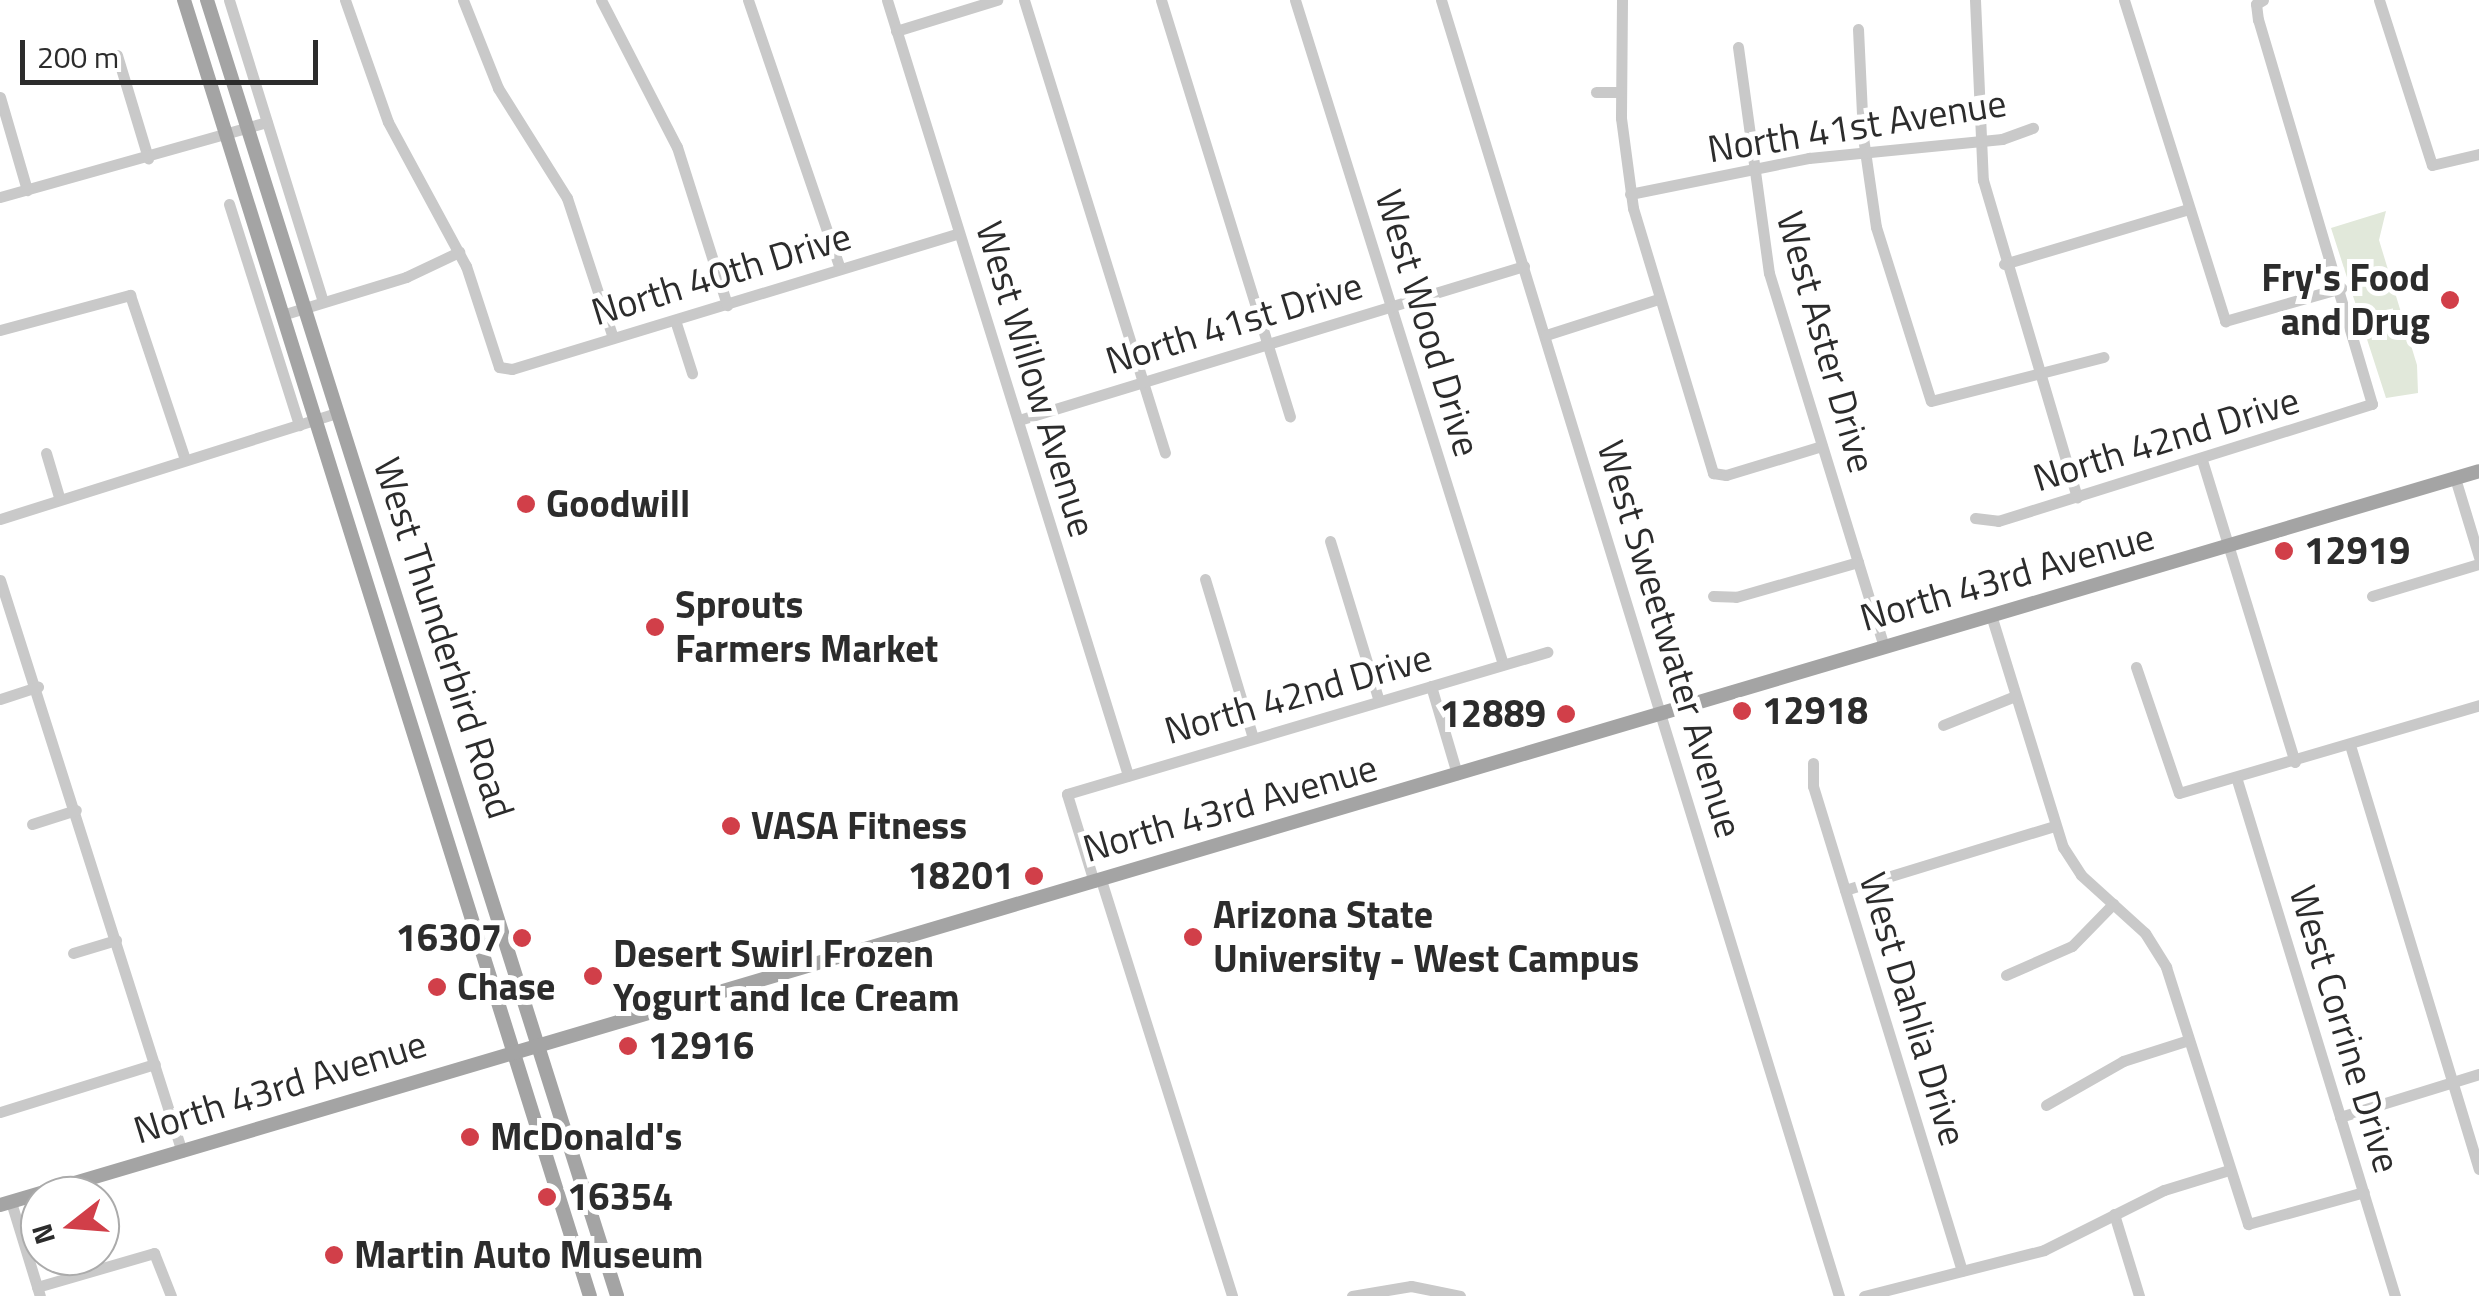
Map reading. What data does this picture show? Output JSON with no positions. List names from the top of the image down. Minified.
{"streets":{"main road":["North 43rd Avenue","West Thunderbird Road"],"street":["North 41st Avenue","North 40th Drive","North 41st Drive","West Wood Drive","West Aster Drive","West Willow Avenue","North 42nd Drive","West Sweetwater Avenue","West Dahlia Drive","West Corrine Drive"]},"crossings":[["North 41st Avenue","West Aster Drive"],["North 40th Drive","West Willow Avenue"],["North 41st Drive","West Wood Drive"],["North 41st Drive","West Willow Avenue"],["North 41st Drive","West Sweetwater Avenue"],["West Wood Drive","North 42nd Drive"],["West Aster Drive","North 43rd Avenue"],["West Willow Avenue","North 42nd Drive"],["North 42nd Drive","North 43rd Avenue"],["North 43rd Avenue","West Thunderbird Road"],["North 43rd Avenue","West Sweetwater Avenue"]],"places":["Fry's Food and Drug","Goodwill","12919","Sprouts Farmers Market","12918","12889","VASA Fitness","18201","Arizona State University - West Campus","16307","Desert Swirl Frozen Yogurt and Ice Cream","Chase","12916","McDonald's","16354","Martin Auto Museum"],"scale_bar":"200 m","north":"left"}
